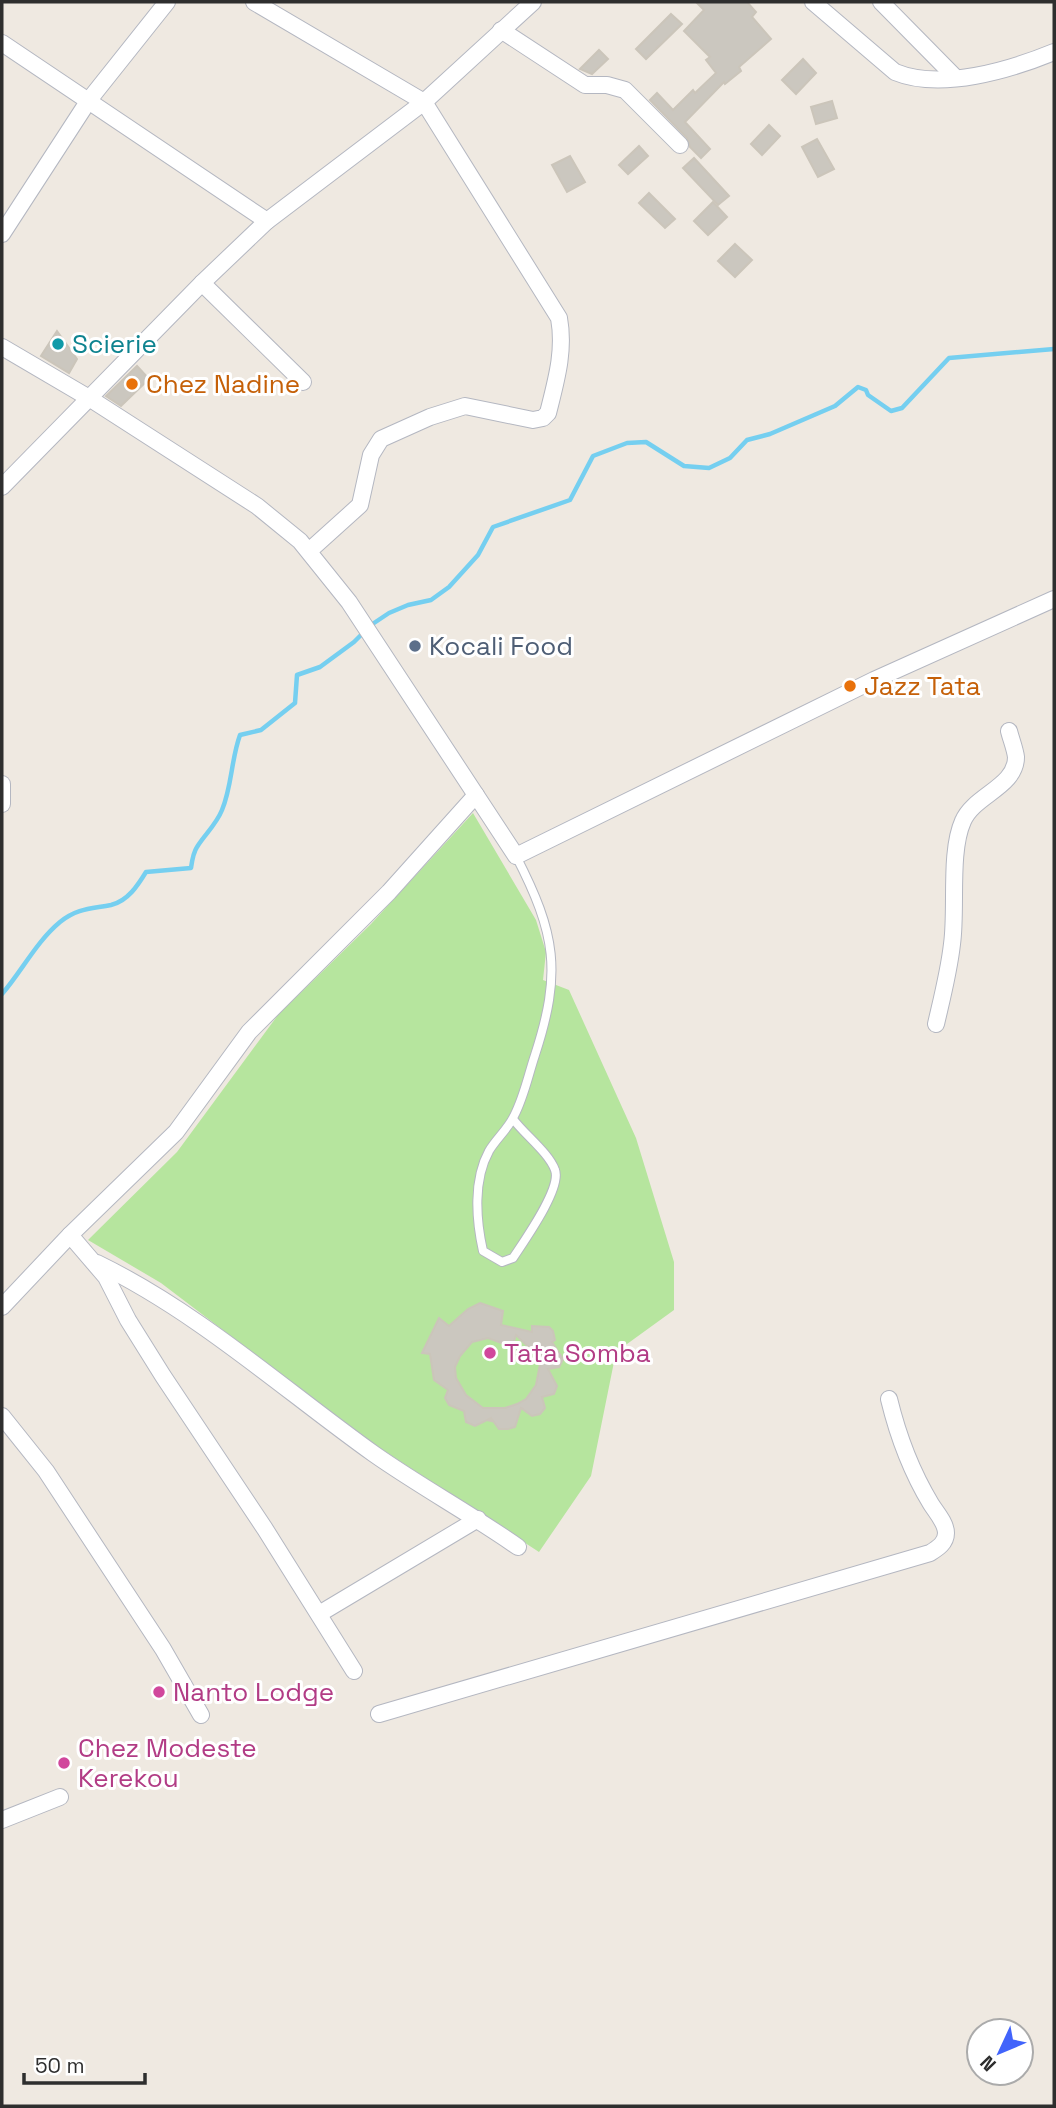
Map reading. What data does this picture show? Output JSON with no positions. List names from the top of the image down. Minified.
{"places":["Scierie","Chez Nadine","Kocali Food","Jazz Tata","Tata Somba","Nanto Lodge","Chez Modeste Kerekou"],"scale_bar":"50 m","north":"bottom left"}
